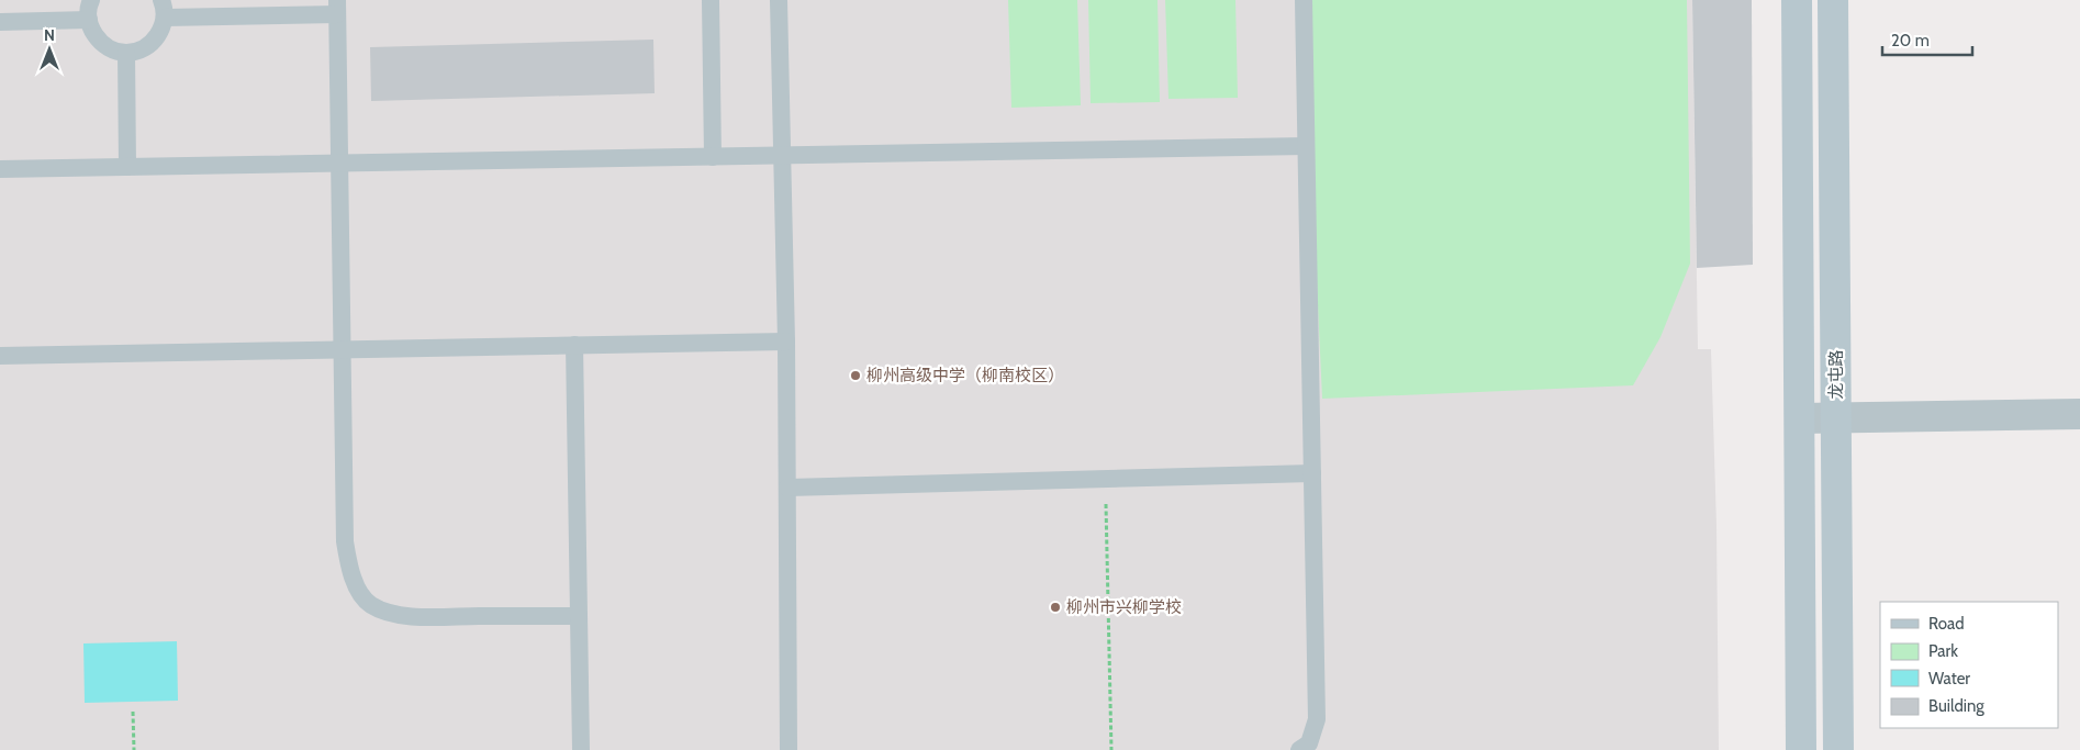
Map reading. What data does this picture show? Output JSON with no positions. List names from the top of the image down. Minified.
{"streets":{"main road":["龙屯路"]},"places":["柳州高级中学（柳南校区）","柳州市兴柳学校"],"legend":["Road","Park","Water","Building"],"scale_bar":"20 m","north":"top"}
